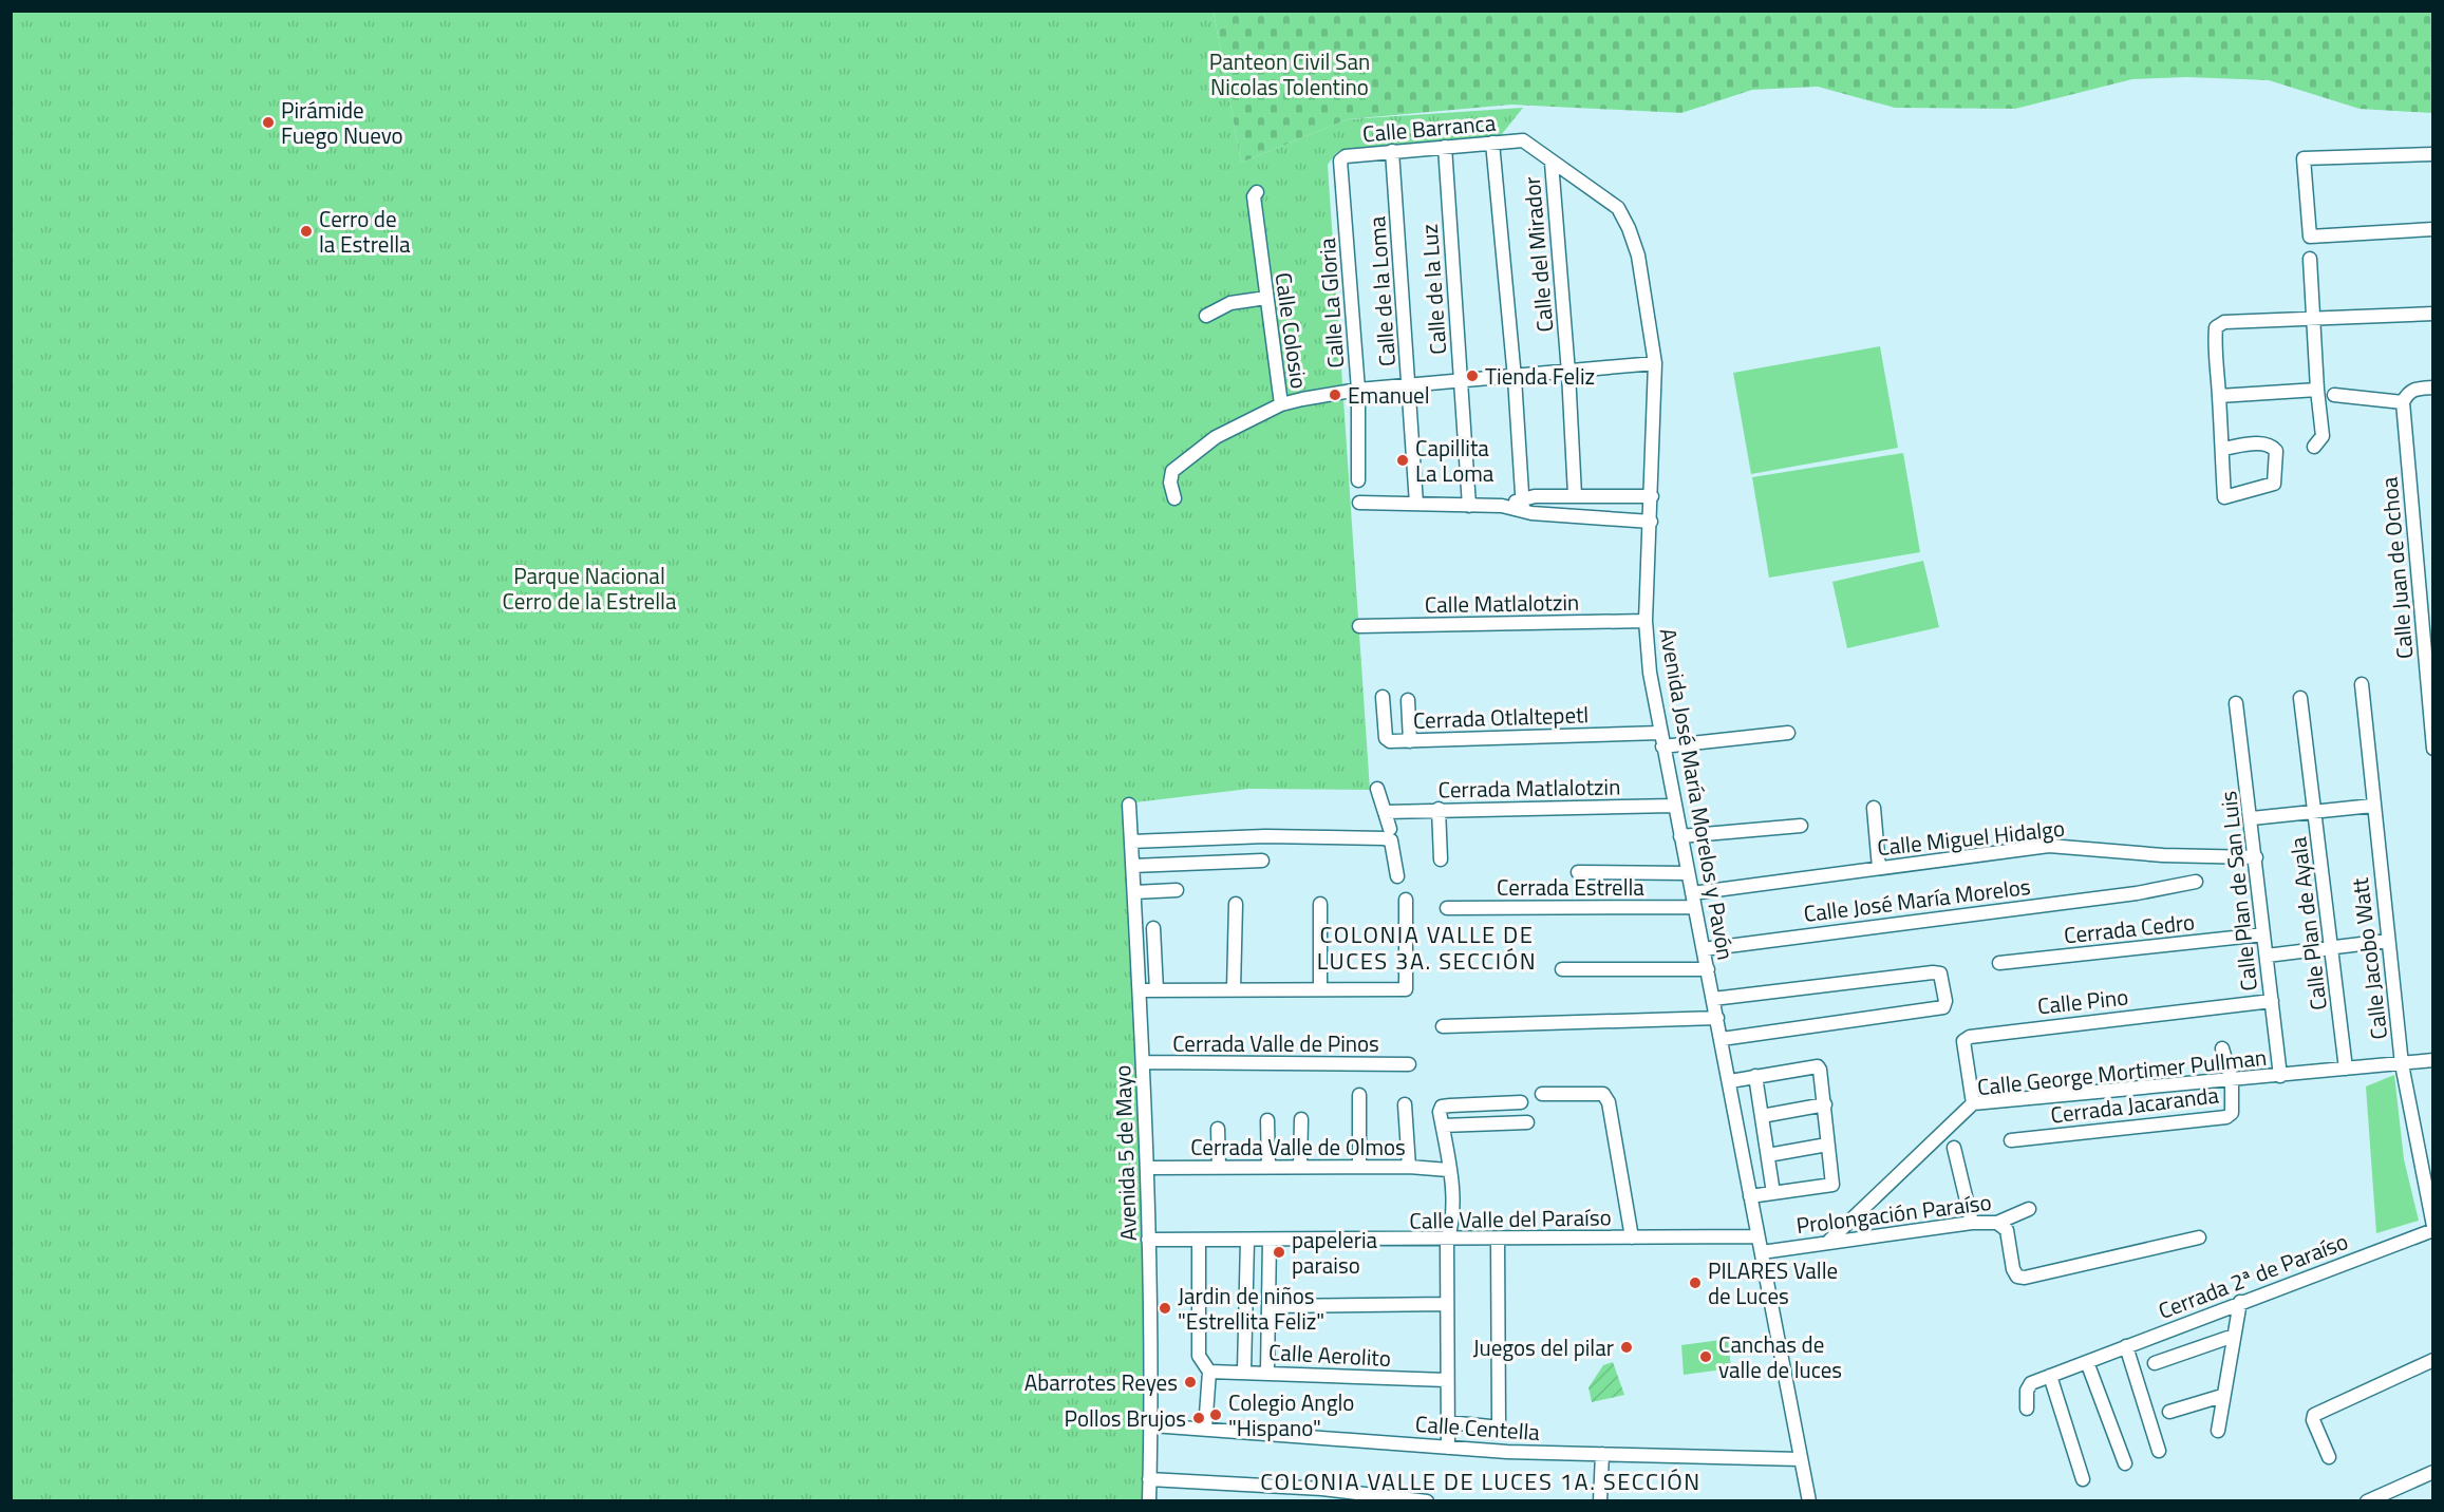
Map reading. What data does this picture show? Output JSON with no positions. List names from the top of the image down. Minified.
{"streets":{"street":["Calle Barranca","Calle del Mirador","Calle de la Luz","Calle de la Loma","Calle La Gloria","Calle Colosio","Calle Juan de Ochoa","Calle Matlalotzin","Cerrada Otlaltepetl","Cerrada Matlalotzin","Avenida José María Morelos y Pavón","Calle Miguel Hidalgo","Cerrada Estrella","Calle Plan de San Luis","Calle José María Morelos","Calle Plan de Ayala","Cerrada Cedro","Calle Jacobo Watt","Calle Pino","Cerrada Valle de Pinos","Calle George Mortimer Pullman","Cerrada Jacaranda","Cerrada Valle de Olmos","Avenida 5 de Mayo","Prolongación Paraíso","Calle Valle del Paraíso","Cerrada 2ª de Paraíso","Calle Aerolito","Calle Centella"]},"crossings":[["Calle Barranca","Calle de la Luz"],["Calle Barranca","Calle de la Loma"],["Calle Barranca","Calle La Gloria"],["Calle Barranca","Avenida José María Morelos y Pavón"],["Calle del Mirador","Calle Colosio"],["Calle del Mirador","Avenida José María Morelos y Pavón"],["Calle de la Luz","Calle Colosio"],["Calle de la Loma","Calle Colosio"],["Calle La Gloria","Calle Colosio"],["Calle Colosio","Avenida José María Morelos y Pavón"],["Calle Matlalotzin","Avenida José María Morelos y Pavón"],["Cerrada Otlaltepetl","Avenida José María Morelos y Pavón"],["Cerrada Matlalotzin","Avenida José María Morelos y Pavón"],["Avenida José María Morelos y Pavón","Calle Miguel Hidalgo"],["Avenida José María Morelos y Pavón","Cerrada Estrella"],["Avenida José María Morelos y Pavón","Calle José María Morelos"],["Avenida José María Morelos y Pavón","Prolongación Paraíso"],["Avenida José María Morelos y Pavón","Calle Valle del Paraíso"],["Avenida José María Morelos y Pavón","Calle Centella"],["Calle Miguel Hidalgo","Calle Plan de San Luis"],["Calle Plan de San Luis","Cerrada Cedro"],["Calle Plan de San Luis","Calle Pino"],["Calle Plan de San Luis","Calle George Mortimer Pullman"],["Calle Plan de Ayala","Calle George Mortimer Pullman"],["Calle Jacobo Watt","Calle George Mortimer Pullman"],["Calle Jacobo Watt","Cerrada 2ª de Paraíso"],["Calle Pino","Calle George Mortimer Pullman"],["Cerrada Valle de Pinos","Avenida 5 de Mayo"],["Calle George Mortimer Pullman","Cerrada Jacaranda"],["Calle George Mortimer Pullman","Prolongación Paraíso"],["Cerrada Valle de Olmos","Avenida 5 de Mayo"],["Avenida 5 de Mayo","Calle Valle del Paraíso"],["Avenida 5 de Mayo","Calle Centella"]],"districts":["COLONIA VALLE DE LUCES 3A. SECCIÓN","COLONIA VALLE DE LUCES 1A. SECCIÓN"],"parks":["Panteon Civil San Nicolas Tolentino","Parque Nacional Cerro de la Estrella"],"places":["Pirámide Fuego Nuevo","Cerro de la Estrella","Tienda Feliz","Emanuel","Capillita La Loma","papeleria paraiso","PILARES Valle de Luces","Jardin de niños \"Estrellita Feliz\"","Juegos del pilar","Canchas de valle de luces","Abarrotes Reyes","Colegio Anglo \"Hispano\"","Pollos Brujos"]}
